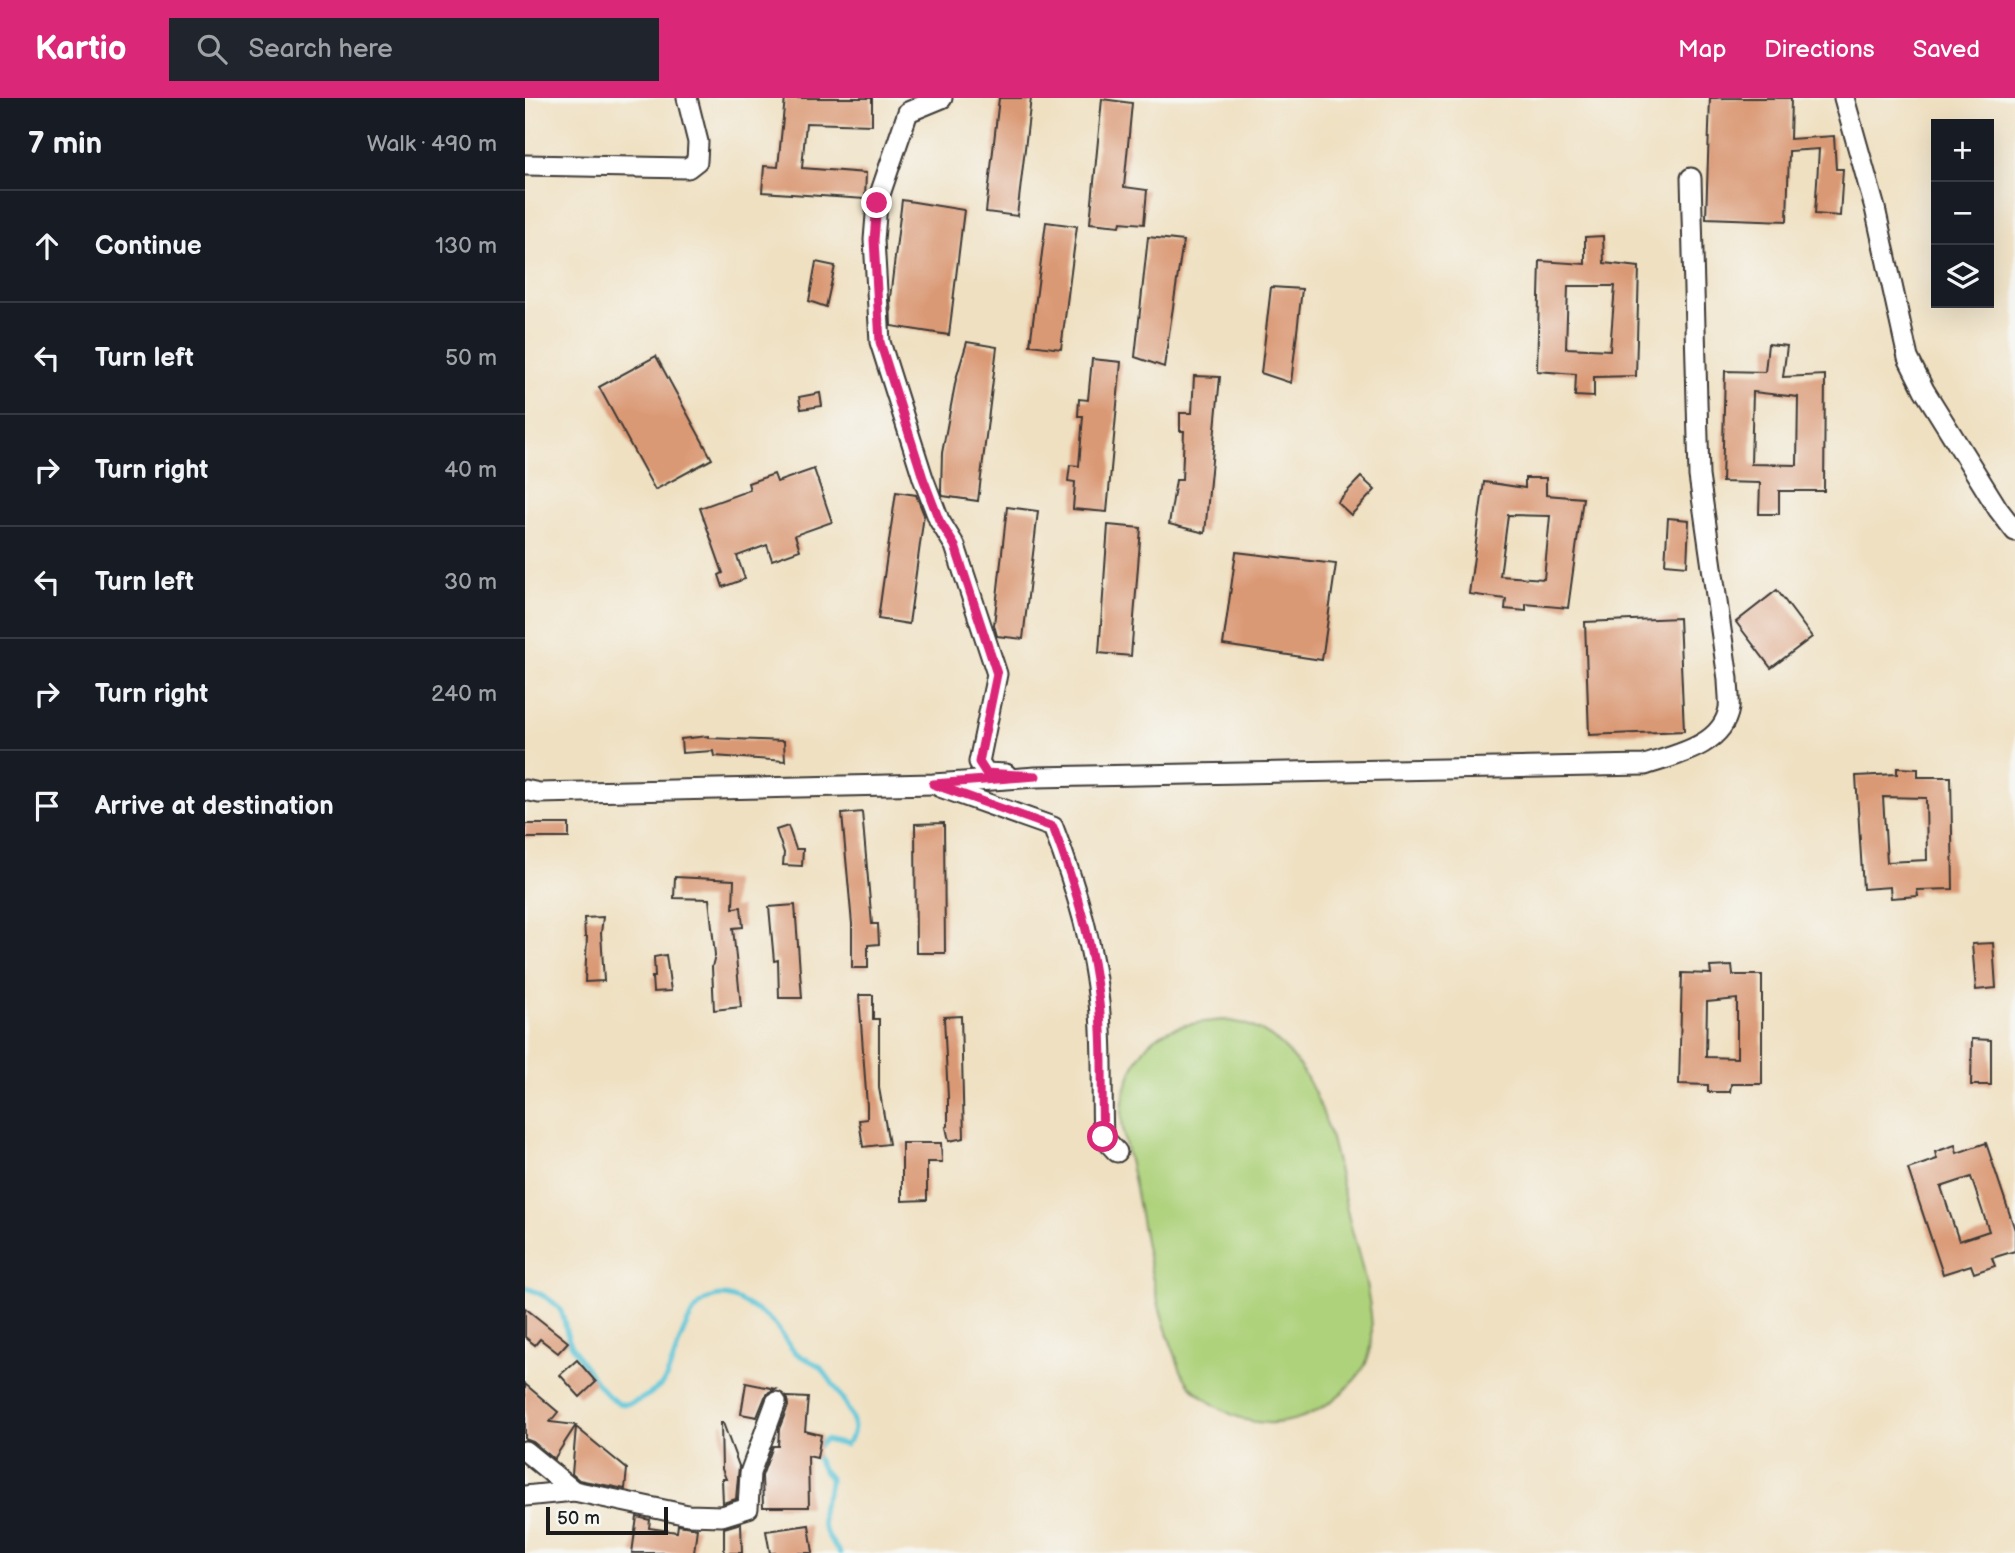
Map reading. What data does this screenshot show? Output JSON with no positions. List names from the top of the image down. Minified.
{"scale_bar":"50 m","page":{"header":"Kartio","search":"Search here","nav":["Map","Directions","Saved"],"heading":["7 min","Walk · 490 m"],"map_buttons":["+","−"],"list":[["Continue","130 m"],["Turn left","50 m"],["Turn right","40 m"],["Turn left","30 m"],["Turn right","240 m"],"Arrive at destination"],"scale":"50 m"}}
